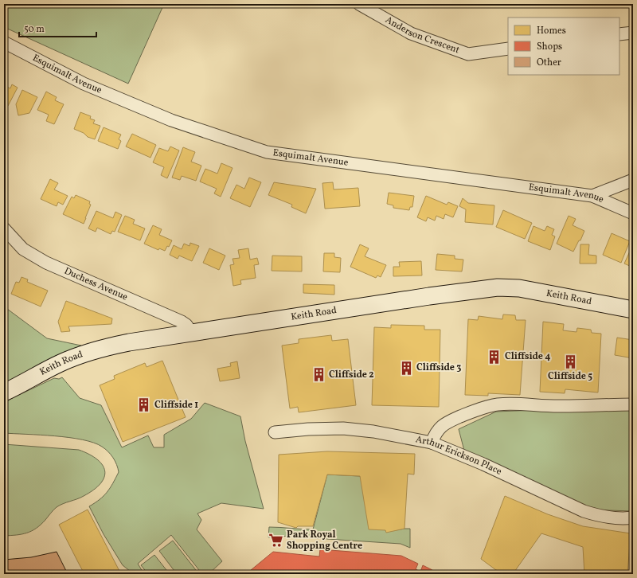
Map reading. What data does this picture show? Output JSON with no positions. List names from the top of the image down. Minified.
{"streets":{"street":["Anderson Crescent","Esquimalt Avenue","Duchess Avenue","Keith Road","Arthur Erickson Place"]},"crossings":[["Duchess Avenue","Keith Road"]],"places":{"building":["Cliffside 4","Cliffside 5","Cliffside 3","Cliffside 2","Cliffside 1"],"supermarket":["Park Royal Shopping Centre"]},"legend":["Homes","Shops","Other"],"scale_bar":"50 m"}
